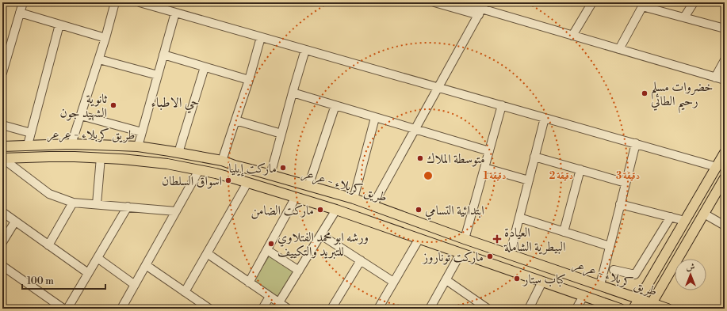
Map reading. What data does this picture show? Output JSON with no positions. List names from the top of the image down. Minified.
{"streets":{"main road":["طريق كربلاء - عرعر"]},"districts":["حي الاطباء"],"places":{"other":["خضروات مسلم رحيم الطائي","ثانوية الشهيد جون","متوسطة الملاك","ماركت إيليا","اسواق السلطان","ماركت الضامن","ابتدائية التسامي","ورشه ابو محمد الفتلاوي للتبريد والتكييف","ماركت توناروز","كباب ستار"],"health":["العيادة البيطرية الشاملة"]},"scale_bar":"100 m","north":"top","rings":["1 دقيقة","2 دقيقة","3 دقيقة"]}
